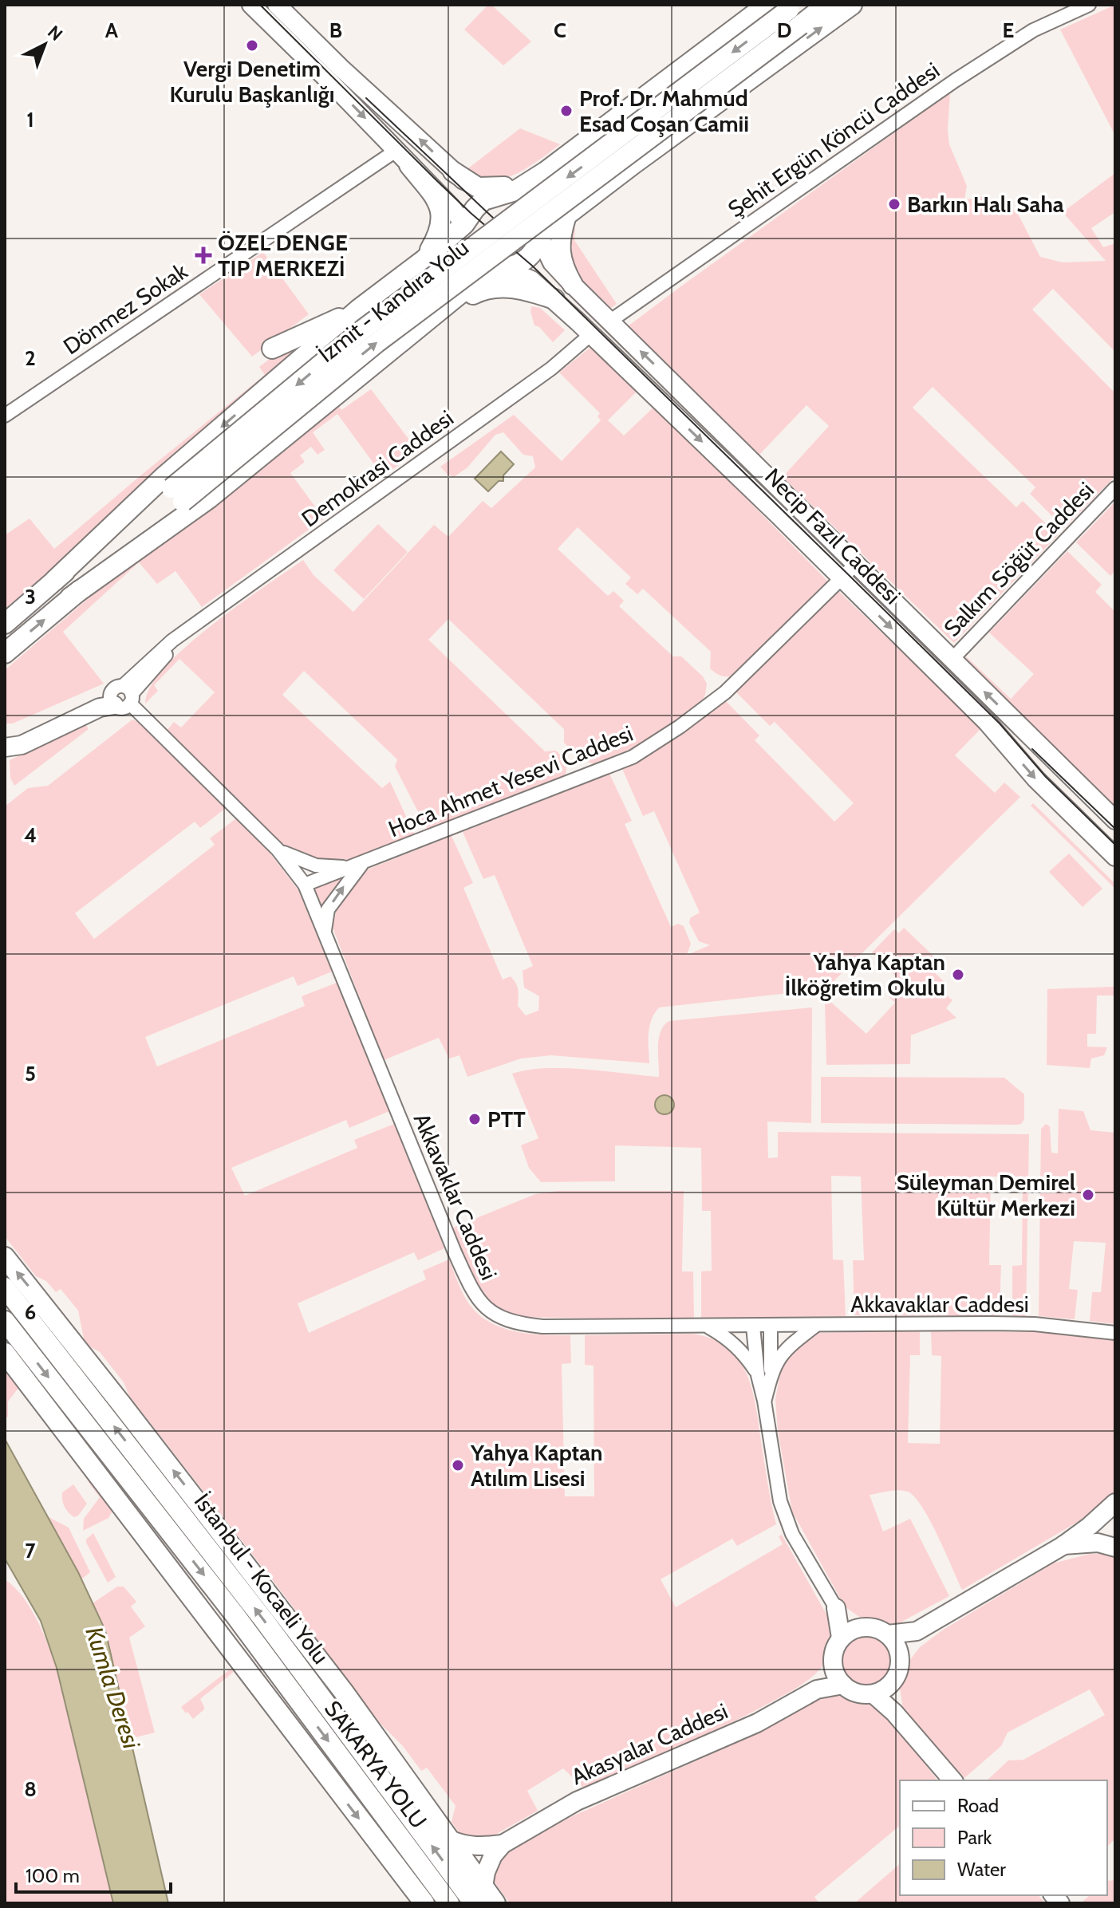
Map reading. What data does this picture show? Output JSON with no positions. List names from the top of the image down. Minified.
{"streets":{"highway":["İzmit - Kandıra Yolu","İstanbul - Kocaeli Yolu","SAKARYA YOLU"],"main road":["Necip Fazıl Caddesi","Akasyalar Caddesi"],"street":["Şehit Ergün Köncü Caddesi","Dönmez Sokak","Demokrasi Caddesi","Salkım Söğüt Caddesi","Hoca Ahmet Yesevi Caddesi","Akkavaklar Caddesi"]},"crossings":[["Şehit Ergün Köncü Caddesi","Necip Fazıl Caddesi"],["Demokrasi Caddesi","Necip Fazıl Caddesi"],["Demokrasi Caddesi","Akkavaklar Caddesi"],["Necip Fazıl Caddesi","Salkım Söğüt Caddesi"],["Necip Fazıl Caddesi","Hoca Ahmet Yesevi Caddesi"]],"water":["Kumla Deresi"],"places":{"other":["Vergi Denetim Kurulu Başkanlığı","Prof. Dr. Mahmud Esad Coşan Camii","Barkın Halı Saha","Yahya Kaptan İlköğretim Okulu","PTT","Süleyman Demirel Kültür Merkezi","Yahya Kaptan Atılım Lisesi"],"health":["ÖZEL DENGE TIP MERKEZİ"]},"legend":["Road","Park","Water"],"scale_bar":"100 m","north":"top right","grid":{"columns":["A","B","C","D","E"],"rows":["1","2","3","4","5","6","7","8"]}}
